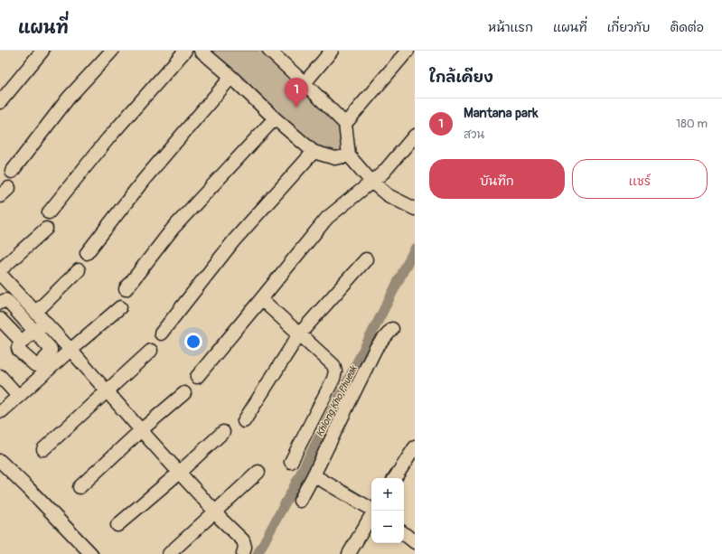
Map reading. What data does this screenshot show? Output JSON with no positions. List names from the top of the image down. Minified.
{"water":["Khlong Kho Phueak"],"page":{"header":"แผนที่","nav":["หน้าแรก","แผนที่","เกี่ยวกับ","ติดต่อ"],"heading":"ใกล้เคียง","pins":"1","list":[{"mark":"1","name":"Mantana park","note":"สวน","value":"180 m"}],"buttons":["บันทึก","แชร์"],"map_buttons":["+","−"]}}
